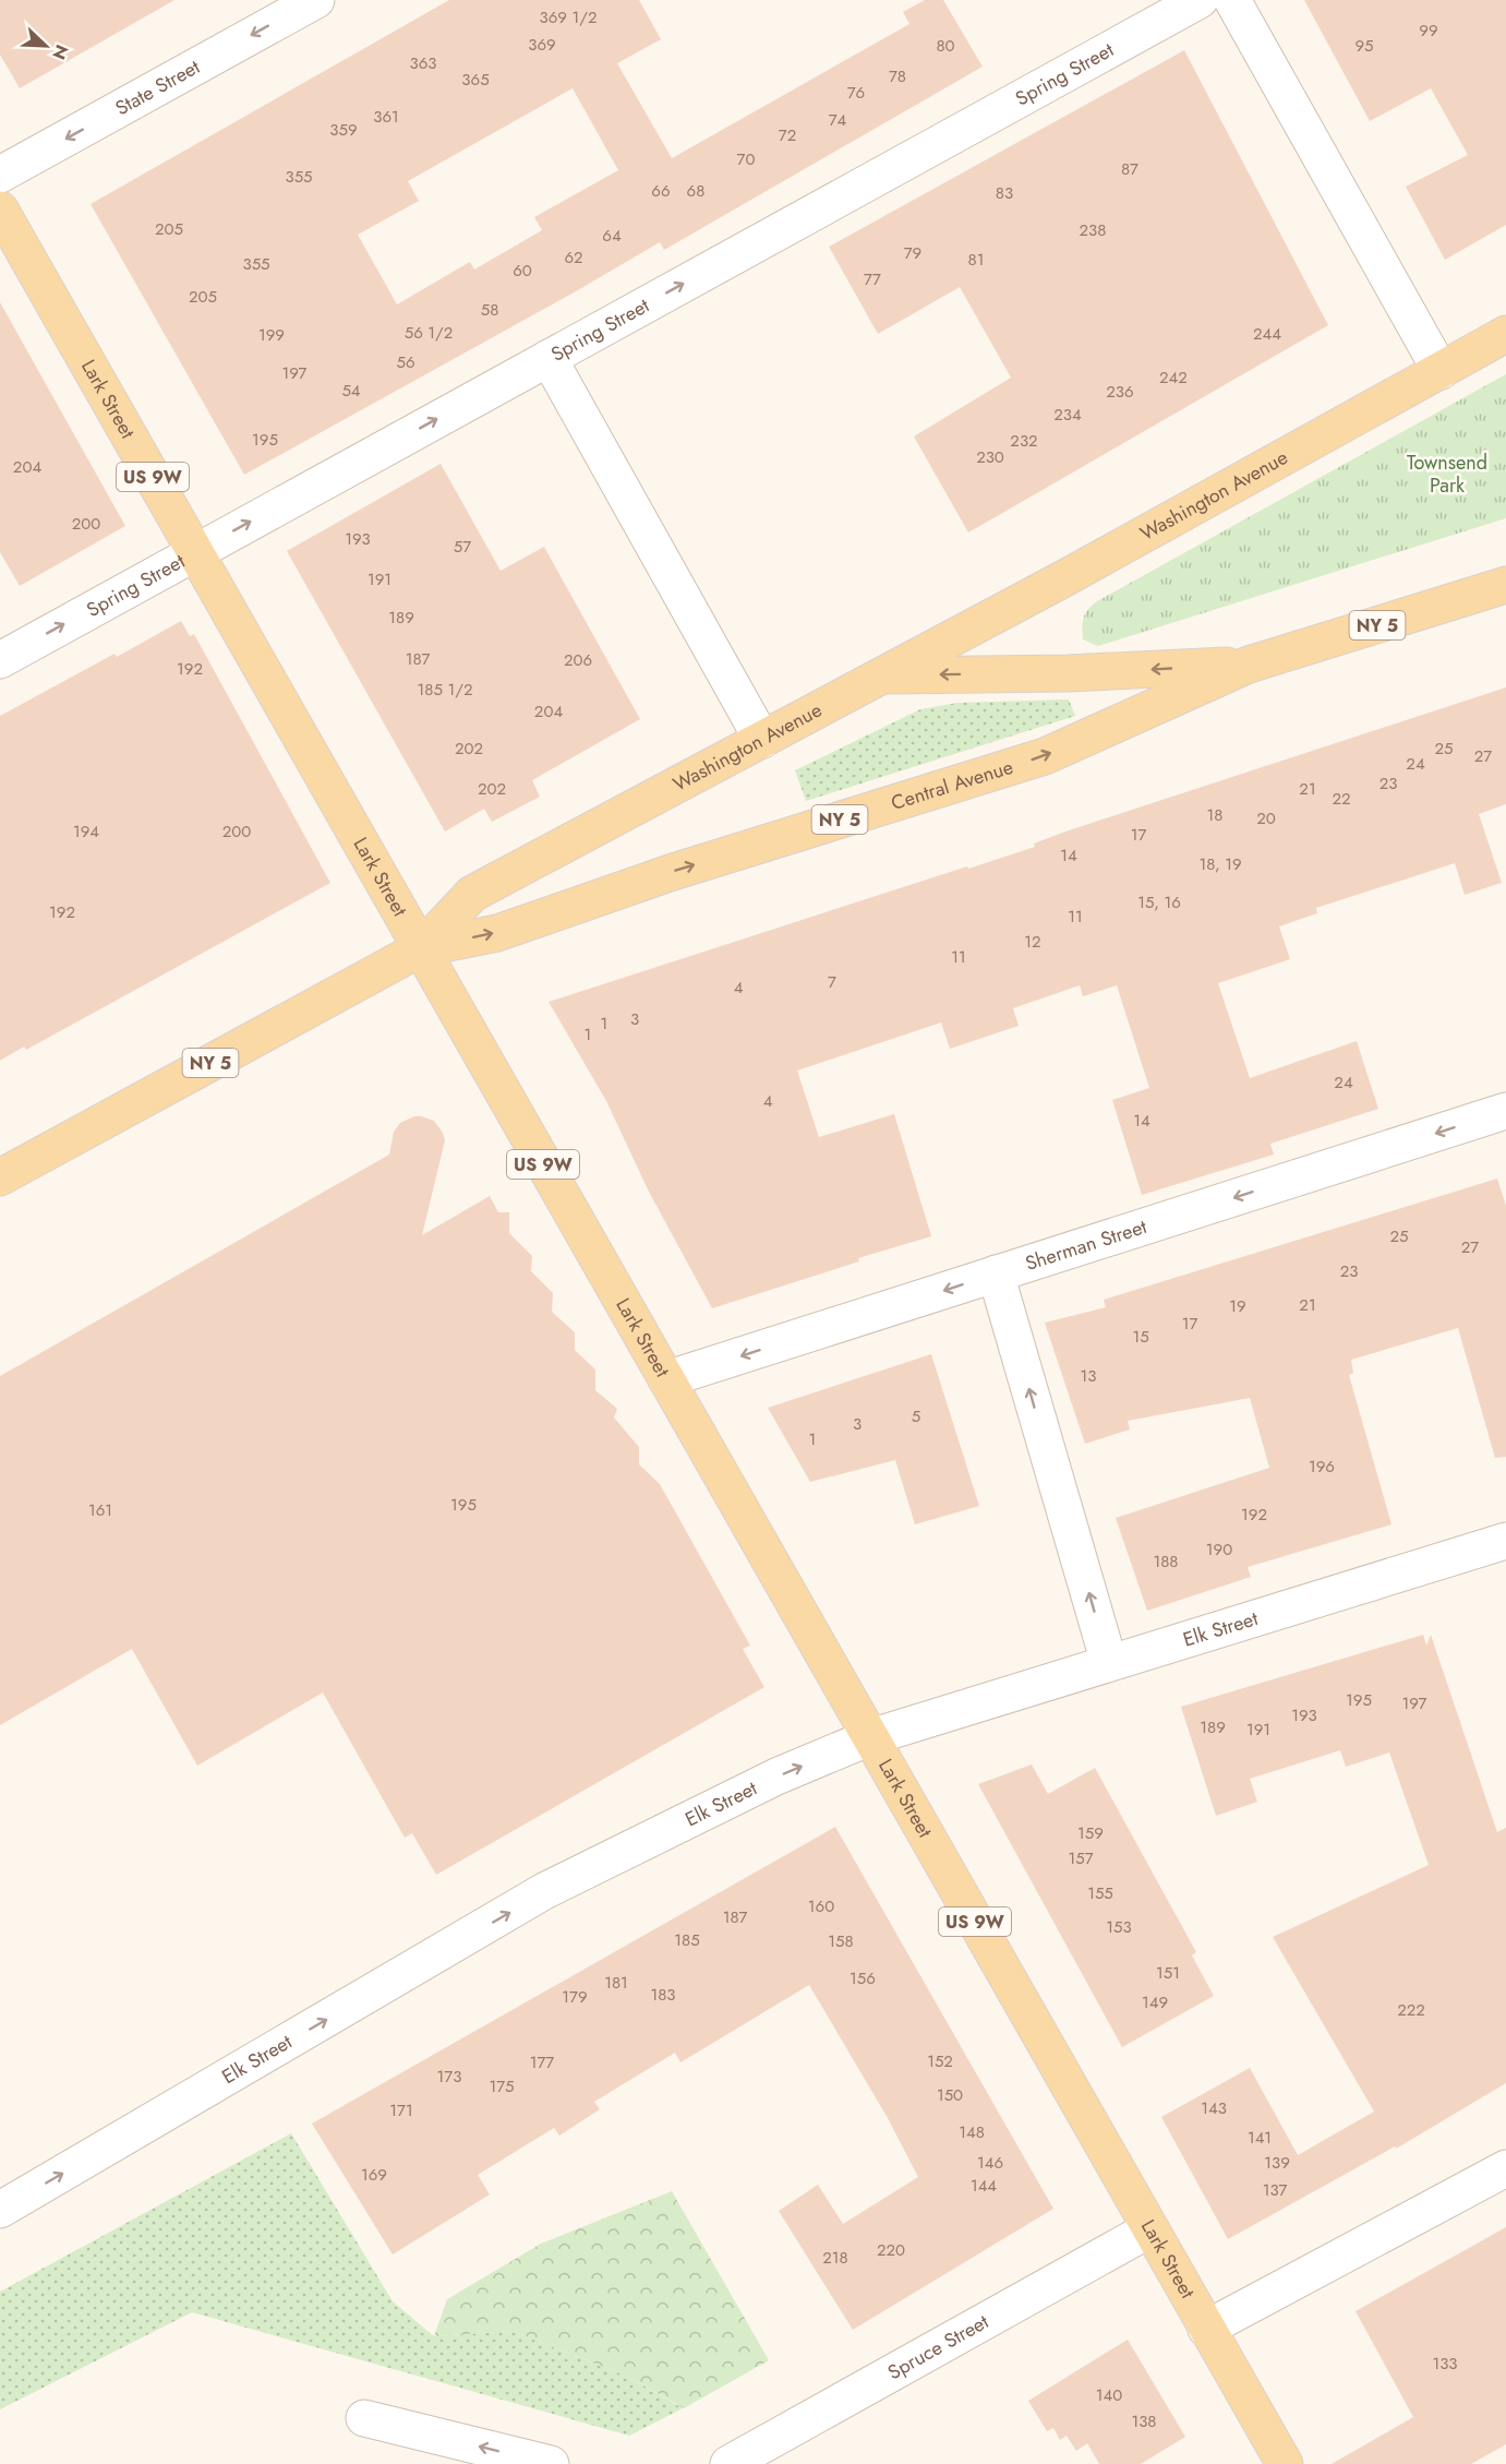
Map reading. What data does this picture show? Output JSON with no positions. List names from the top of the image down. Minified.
{"streets":{"main road":["Lark Street","US 9W","Washington Avenue","NY 5","Central Avenue"],"street":["Spring Street","State Street","Sherman Street","Elk Street","Spruce Street"]},"crossings":[["Spring Street","Lark Street"],["Lark Street","Washington Avenue"],["Lark Street","Central Avenue"],["Lark Street","Sherman Street"],["Lark Street","Elk Street"],["Lark Street","Spruce Street"],["Washington Avenue","Central Avenue"]],"one_way":["Spring Street","State Street","Sherman Street","Elk Street"],"parks":["Townsend Park"],"house_numbers":["369 1/2","99","369","80","95","363","78","365","76","361","74","359","72","70","87","355","66","68","83","205","238","64","79","62","81","355","60","77","205","58","56 1/2","244","199","56","197","242","54","236","234","195","232","230","204","200","193","57","191","189","187","206","192","185 1/2","204","202","25","27","24","23","202","21","22","18","20","194","200","17","14","18, 19","15, 16","192","11","12","11","7","4","3","1","1","24","4","14","25","27","23","21","19","17","15","13","5","3","1","196","195","161","192","190","188","195","197","193","189","191","159","157","155","160","187","153","185","158","151","156","181","183","179","149","222","152","177","173","175","150","143","171","148","141","146","139","169","144","137","220","218","133","140","138"],"north":"bottom right"}
